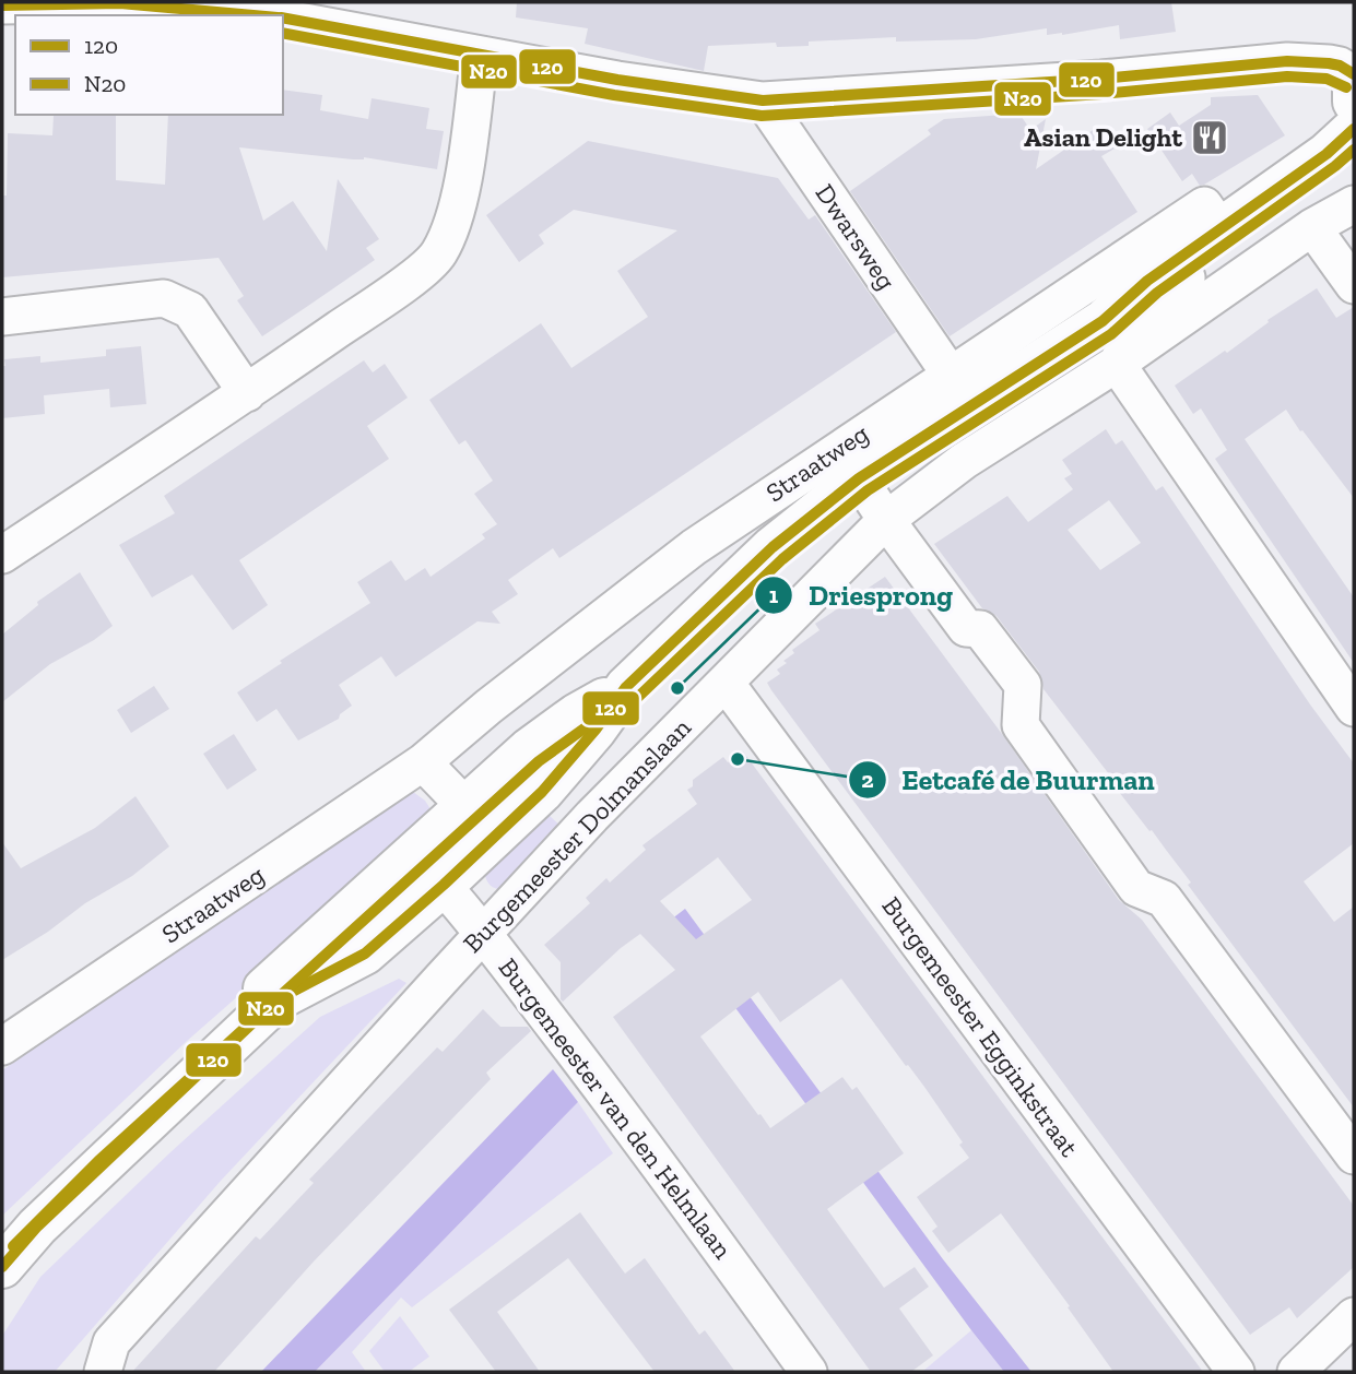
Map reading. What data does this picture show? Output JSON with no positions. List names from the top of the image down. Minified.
{"streets":{"main road":["Straatweg"],"street":["Dwarsweg","Burgemeester Dolmanslaan","Burgemeester Egginkstraat","Burgemeester van den Helmlaan"]},"crossings":[["Dwarsweg","Straatweg"],["Straatweg","Burgemeester Dolmanslaan"],["Straatweg","Burgemeester van den Helmlaan"],["Burgemeester Dolmanslaan","Burgemeester Egginkstraat"],["Burgemeester Dolmanslaan","Burgemeester van den Helmlaan"]],"places":{"restaurant":["Asian Delight"],"other":["Driesprong","Eetcafé de Buurman"]},"lines":["transit line 120","transit line N20"],"legend":["120","N20"]}
